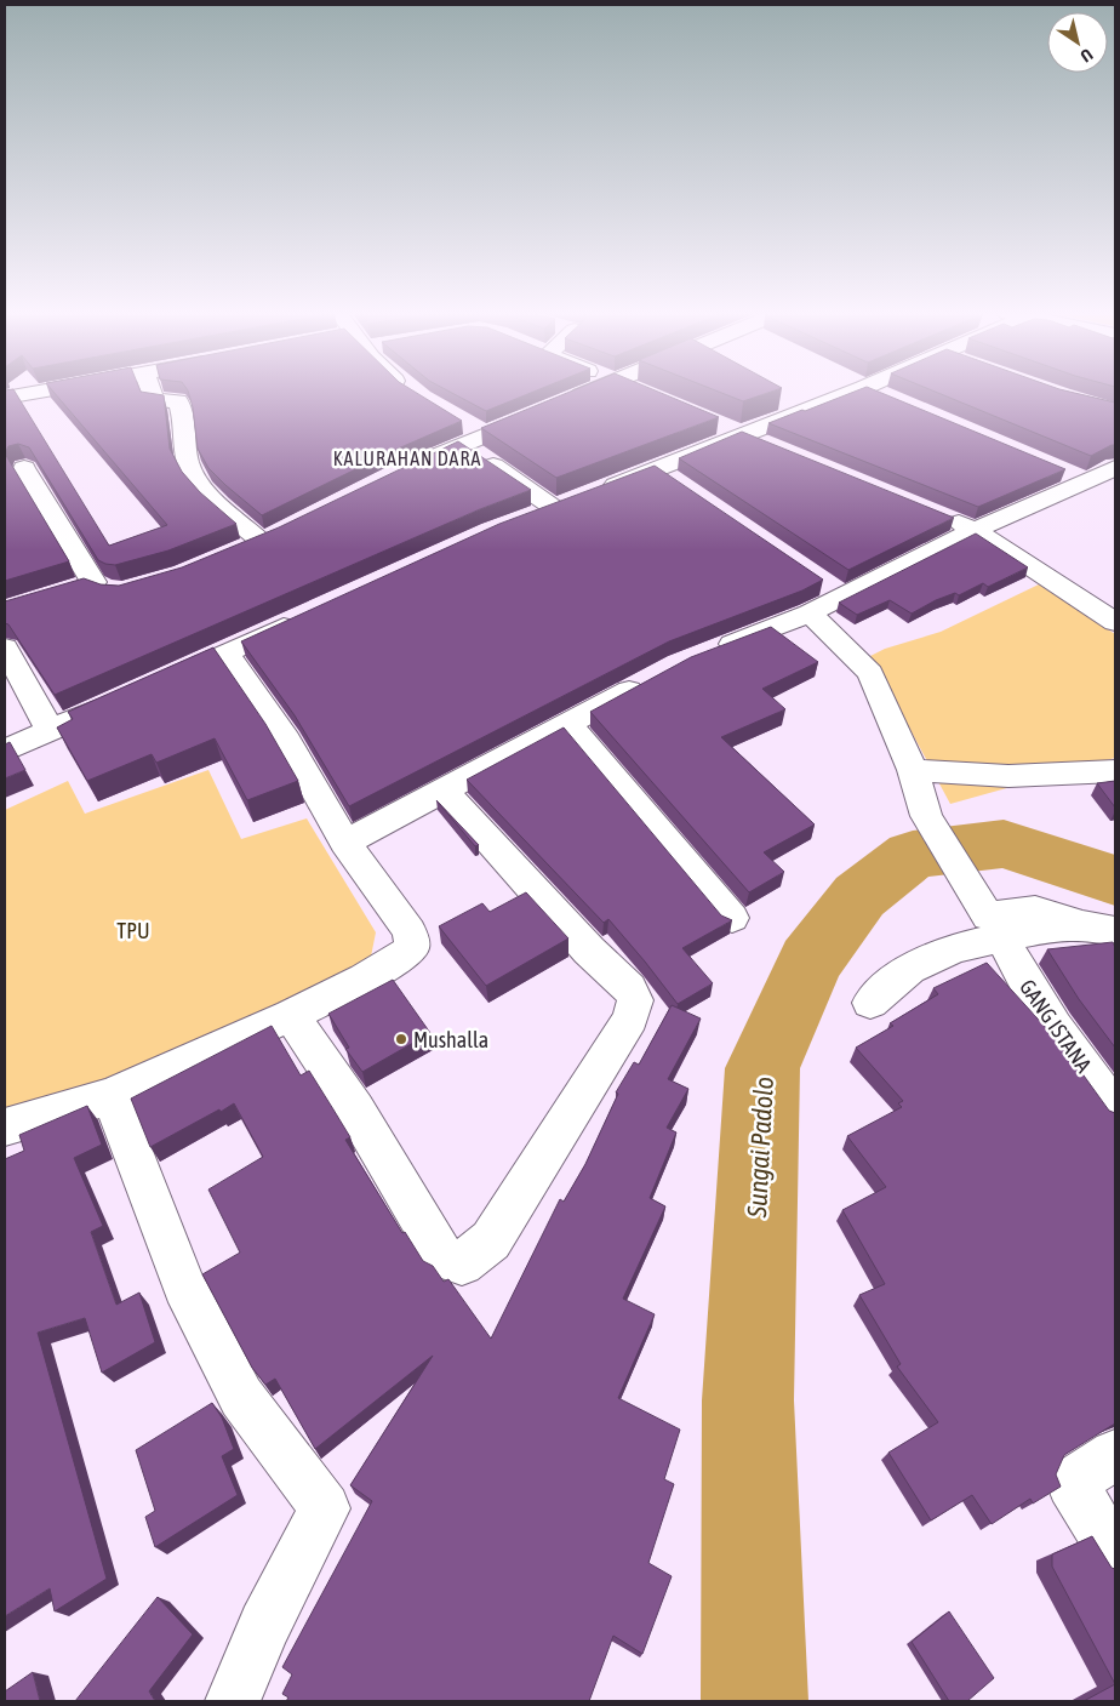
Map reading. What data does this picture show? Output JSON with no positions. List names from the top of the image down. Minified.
{"streets":{"street":["GANG ISTANA"]},"districts":["KALURAHAN DARA"],"water":["Sungai Padolo"],"parks":["TPU"],"places":["Mushalla"],"north":"bottom right"}
